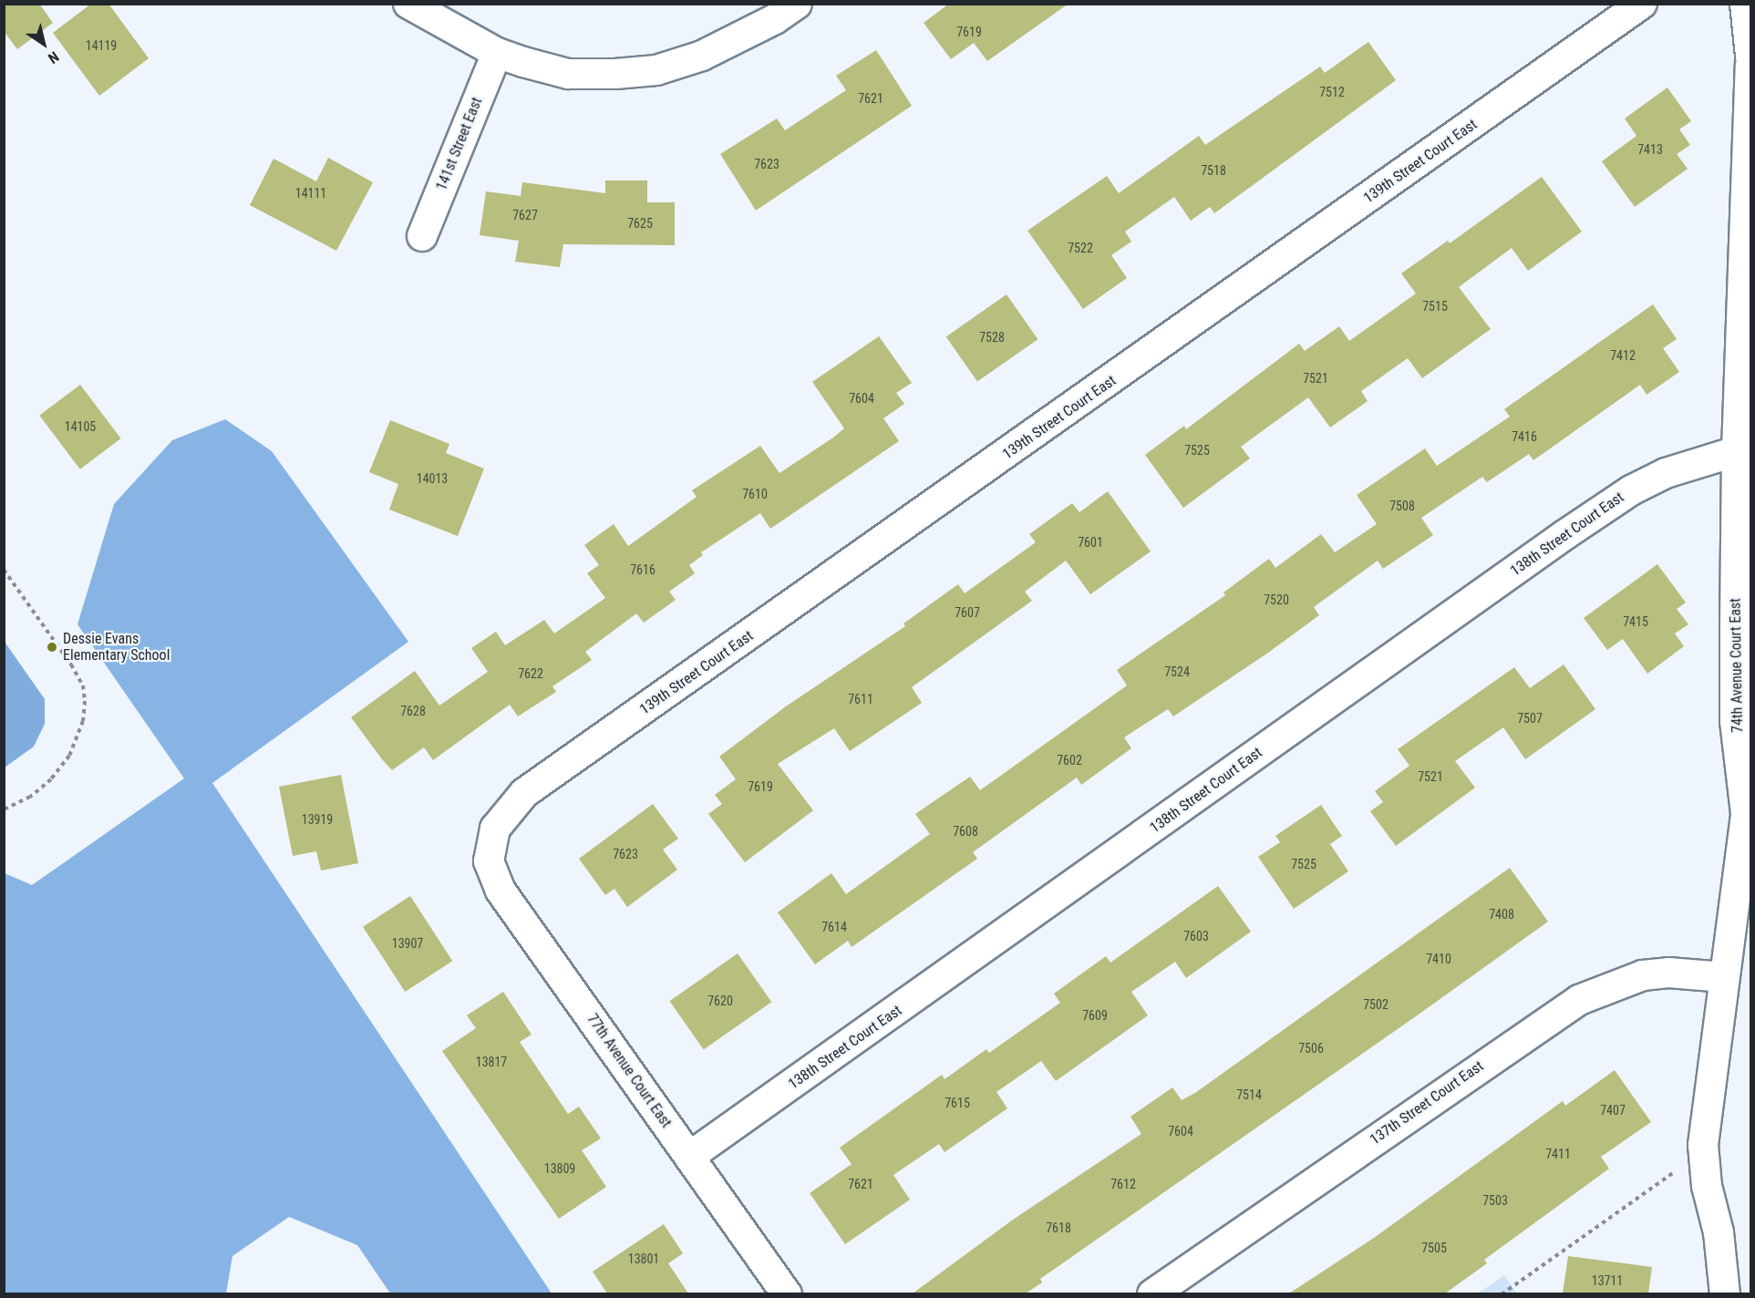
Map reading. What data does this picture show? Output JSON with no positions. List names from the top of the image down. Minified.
{"streets":{"street":["141st Street East","139th Street Court East","138th Street Court East","74th Avenue Court East","77th Avenue Court East","137th Street Court East"]},"crossings":[["139th Street Court East","77th Avenue Court East"],["138th Street Court East","74th Avenue Court East"],["138th Street Court East","77th Avenue Court East"],["74th Avenue Court East","137th Street Court East"]],"places":["Dessie Evans Elementary School"],"house_numbers":["7619","14119","7512","7621","7413","7623","7518","14111","7627","7625","7522","7515","7528","7412","7521","7604","14105","7416","7525","14013","7610","7508","7601","7616","7520","7607","7415","7524","7622","7611","7628","7507","7602","7521","7619","13919","7608","7623","7525","7408","7614","7603","13907","7410","7620","7502","7609","7506","13817","7514","7615","7407","7604","7411","13809","7621","7612","7503","7618","7505","13801","13711"],"north":"bottom right"}
